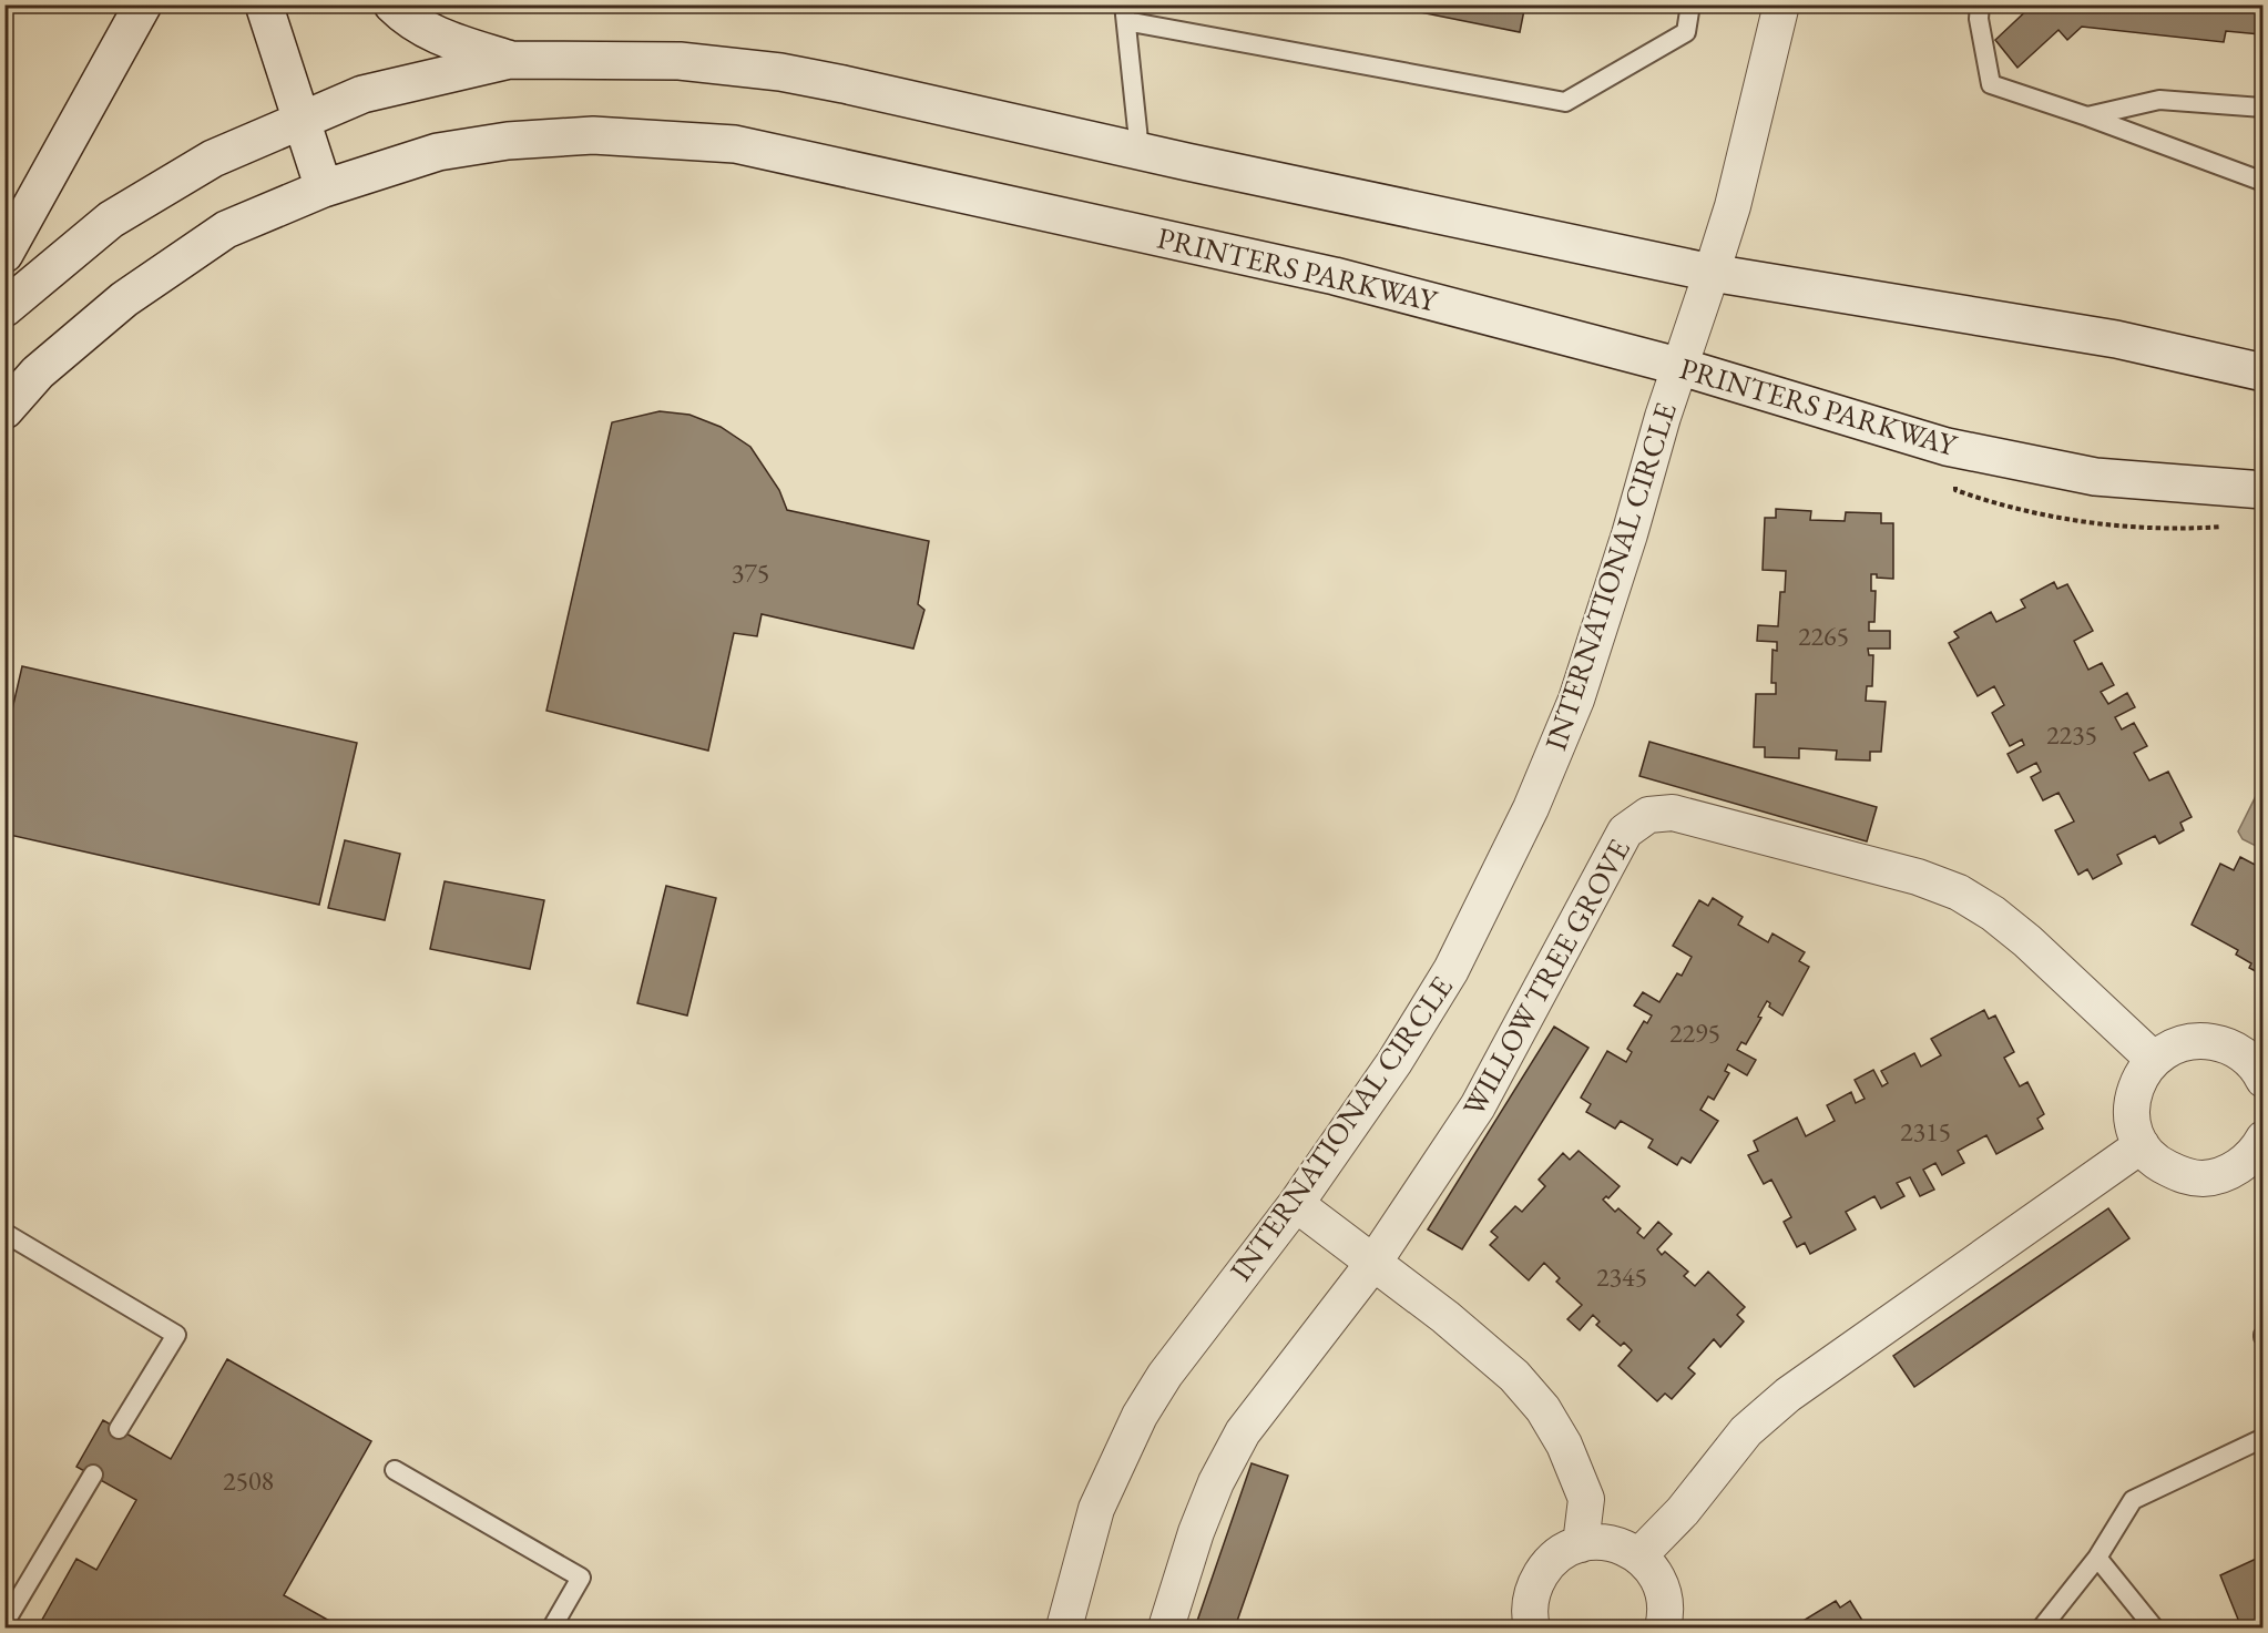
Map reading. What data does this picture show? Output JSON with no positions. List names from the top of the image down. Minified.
{"streets":{"main road":["PRINTERS PARKWAY"],"street":["INTERNATIONAL CIRCLE","WILLOW TREE GROVE"]},"crossings":[["PRINTERS PARKWAY","INTERNATIONAL CIRCLE"]],"house_numbers":["375","2265","2235","2295","2315","2345","2508"]}
